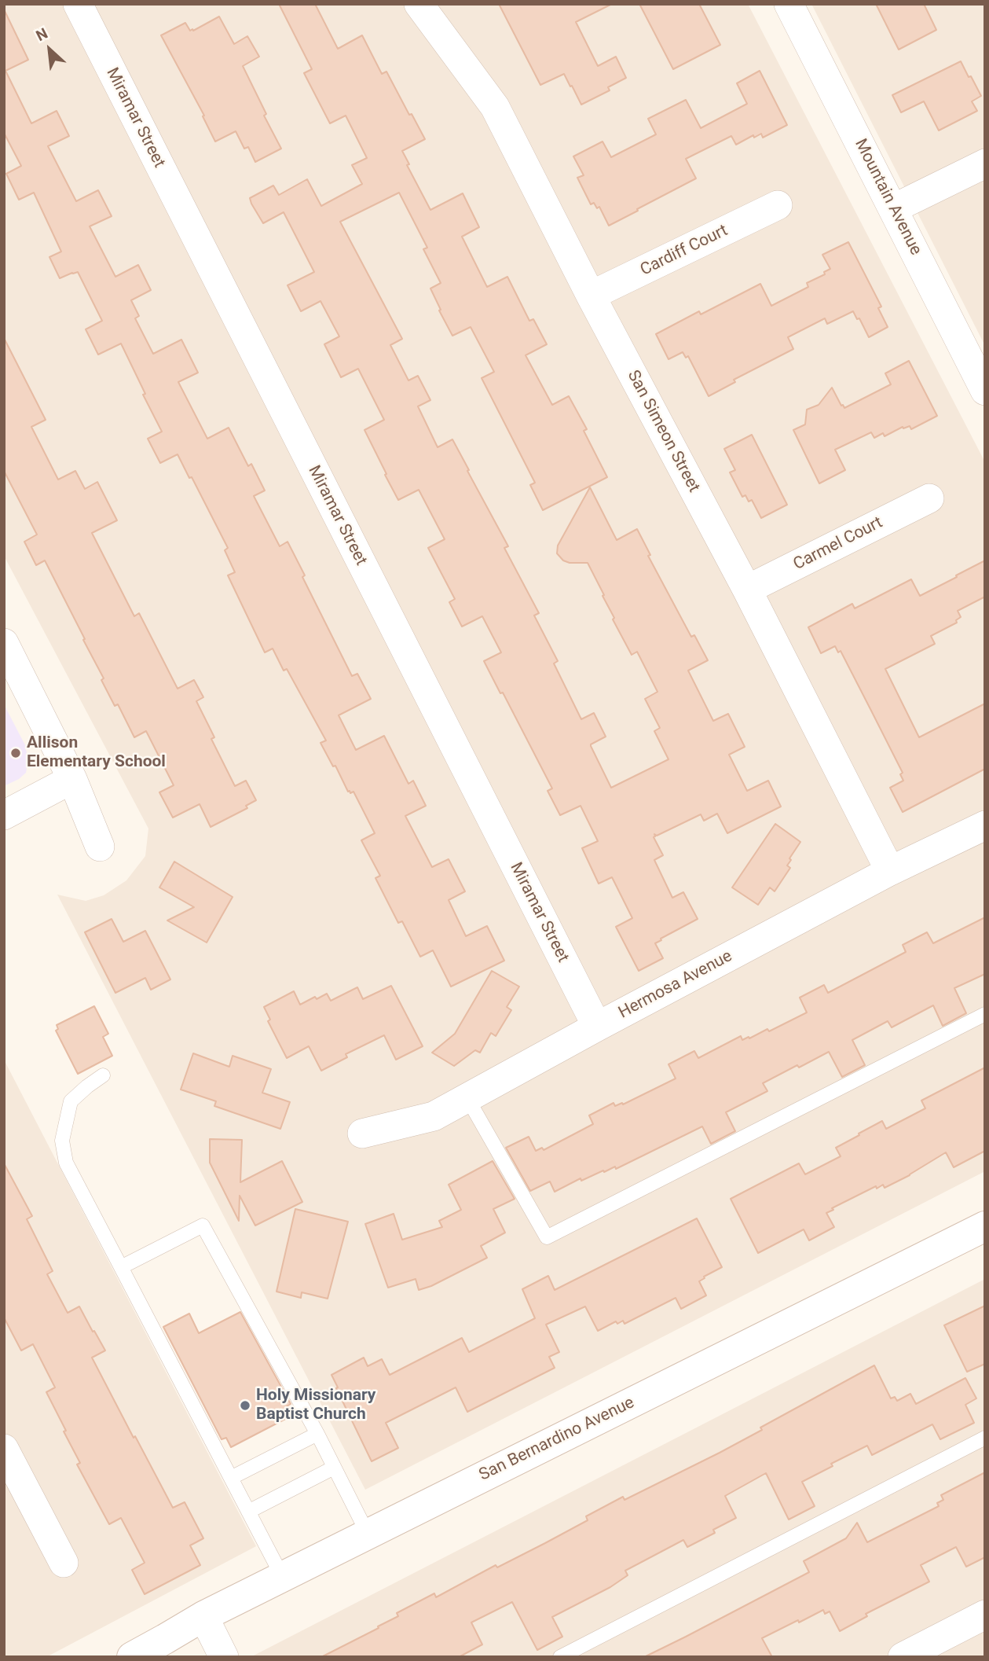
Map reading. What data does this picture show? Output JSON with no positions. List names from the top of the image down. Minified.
{"streets":{"main road":["San Bernardino Avenue"],"street":["Miramar Street","Mountain Avenue","Cardiff Court","San Simeon Street","Carmel Court","Hermosa Avenue"]},"crossings":[["Miramar Street","Hermosa Avenue"],["Cardiff Court","San Simeon Street"],["San Simeon Street","Carmel Court"],["San Simeon Street","Hermosa Avenue"]],"places":["Allison Elementary School","Holy Missionary Baptist Church"],"north":"top left"}
